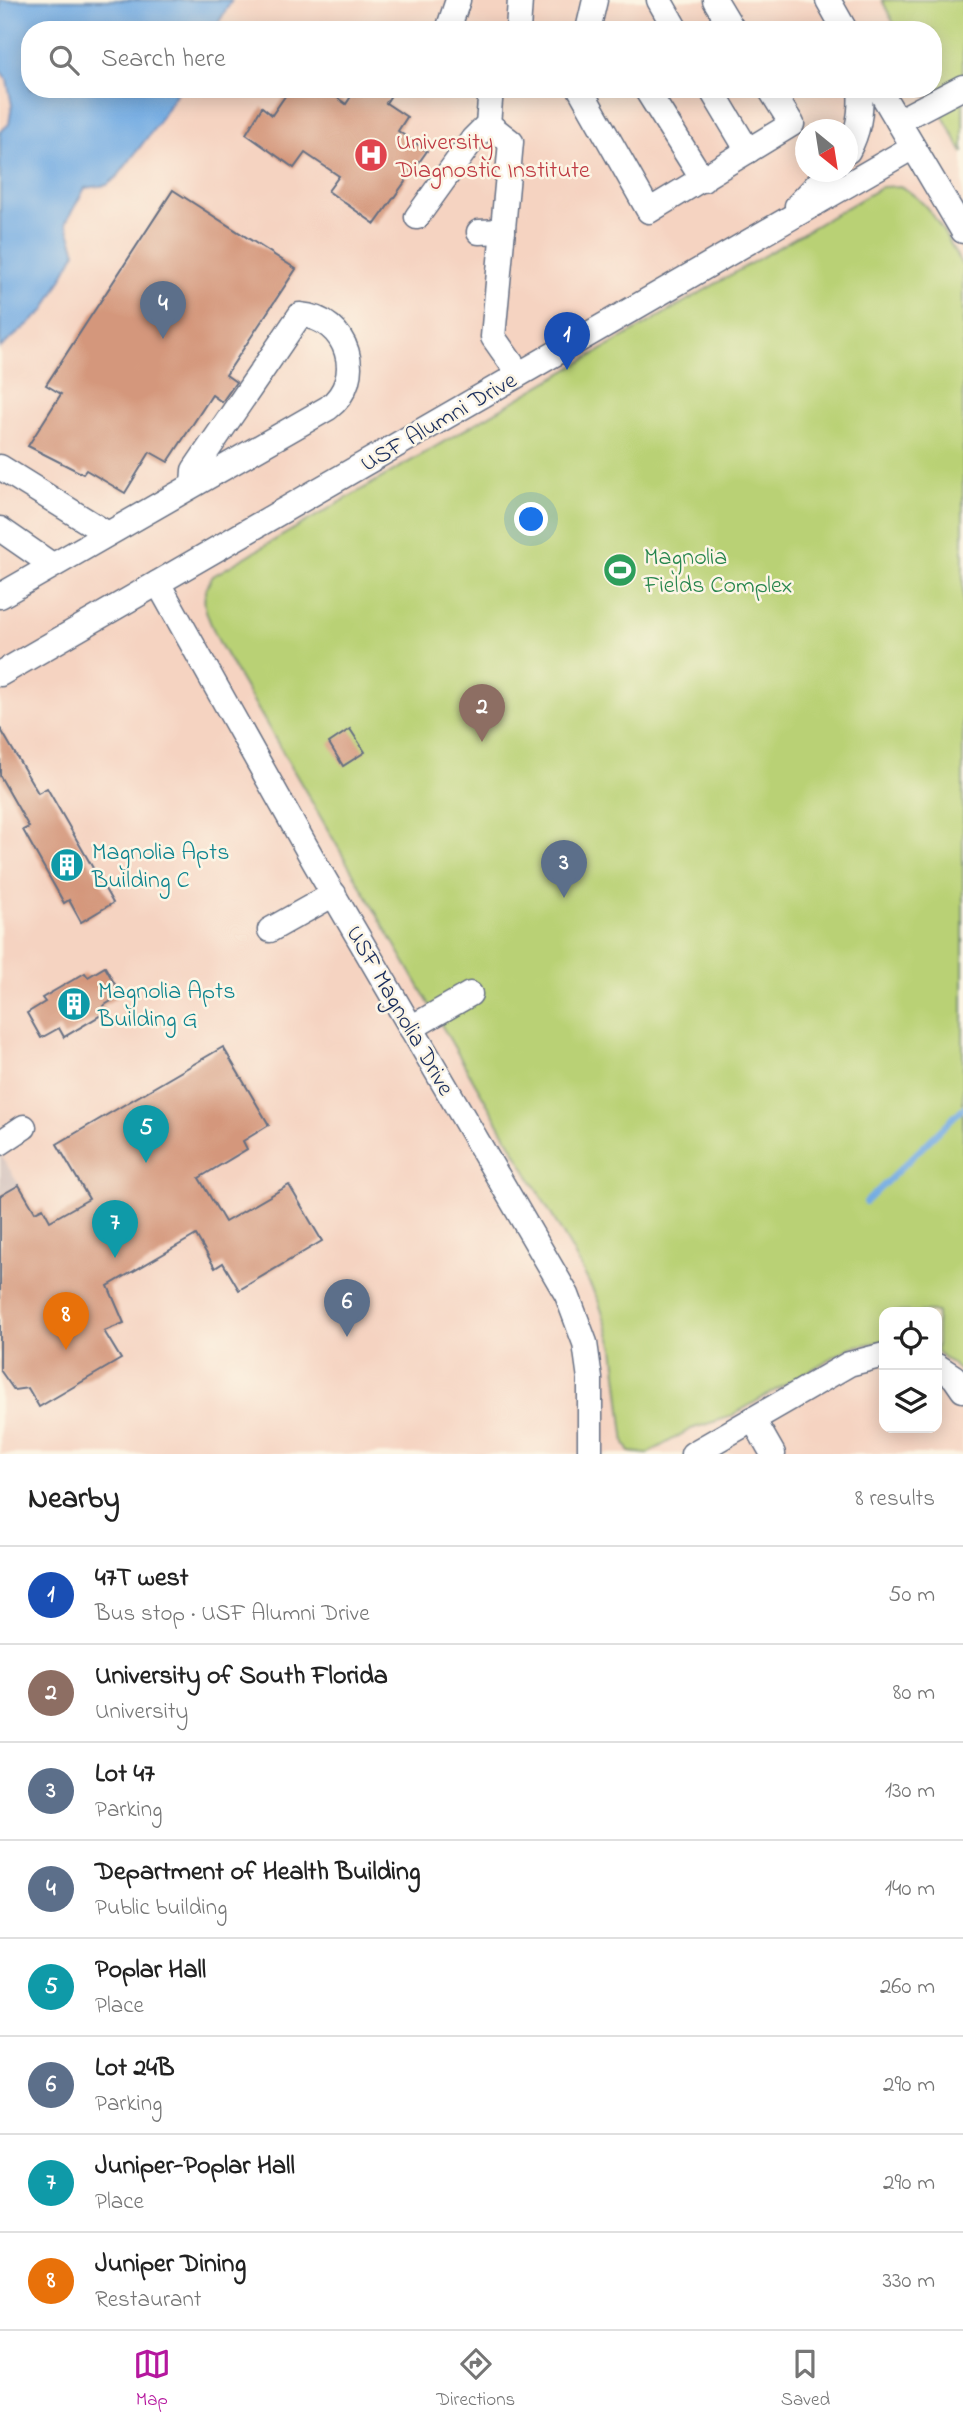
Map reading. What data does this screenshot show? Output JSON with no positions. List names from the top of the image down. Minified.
{"streets":{"street":["USF Alumni Drive","USF Magnolia Drive"]},"crossings":[["USF Alumni Drive","USF Magnolia Drive"]],"places":{"hospital":["University Diagnostic Institute"],"sports":["Magnolia Fields Complex"],"building":["Magnolia Apts Building C","Magnolia Apts Building G"]},"north":"bottom right","page":{"search":"Search here","pins":["4","1","2","3","5","7","6","8"],"heading":["Nearby","8 results"],"list":[{"mark":"1","name":"47T west","note":"Bus stop · USF Alumni Drive","value":"50 m"},{"mark":"2","name":"University of South Florida","note":"University","value":"80 m"},{"mark":"3","name":"Lot 47","note":"Parking","value":"130 m"},{"mark":"4","name":"Department of Health Building","note":"Public building","value":"140 m"},{"mark":"5","name":"Poplar Hall","note":"Place","value":"260 m"},{"mark":"6","name":"Lot 24B","note":"Parking","value":"290 m"},{"mark":"7","name":"Juniper-Poplar Hall","note":"Place","value":"290 m"},{"mark":"8","name":"Juniper Dining","note":"Restaurant","value":"330 m"}],"nav":["Map","Directions","Saved"]}}
